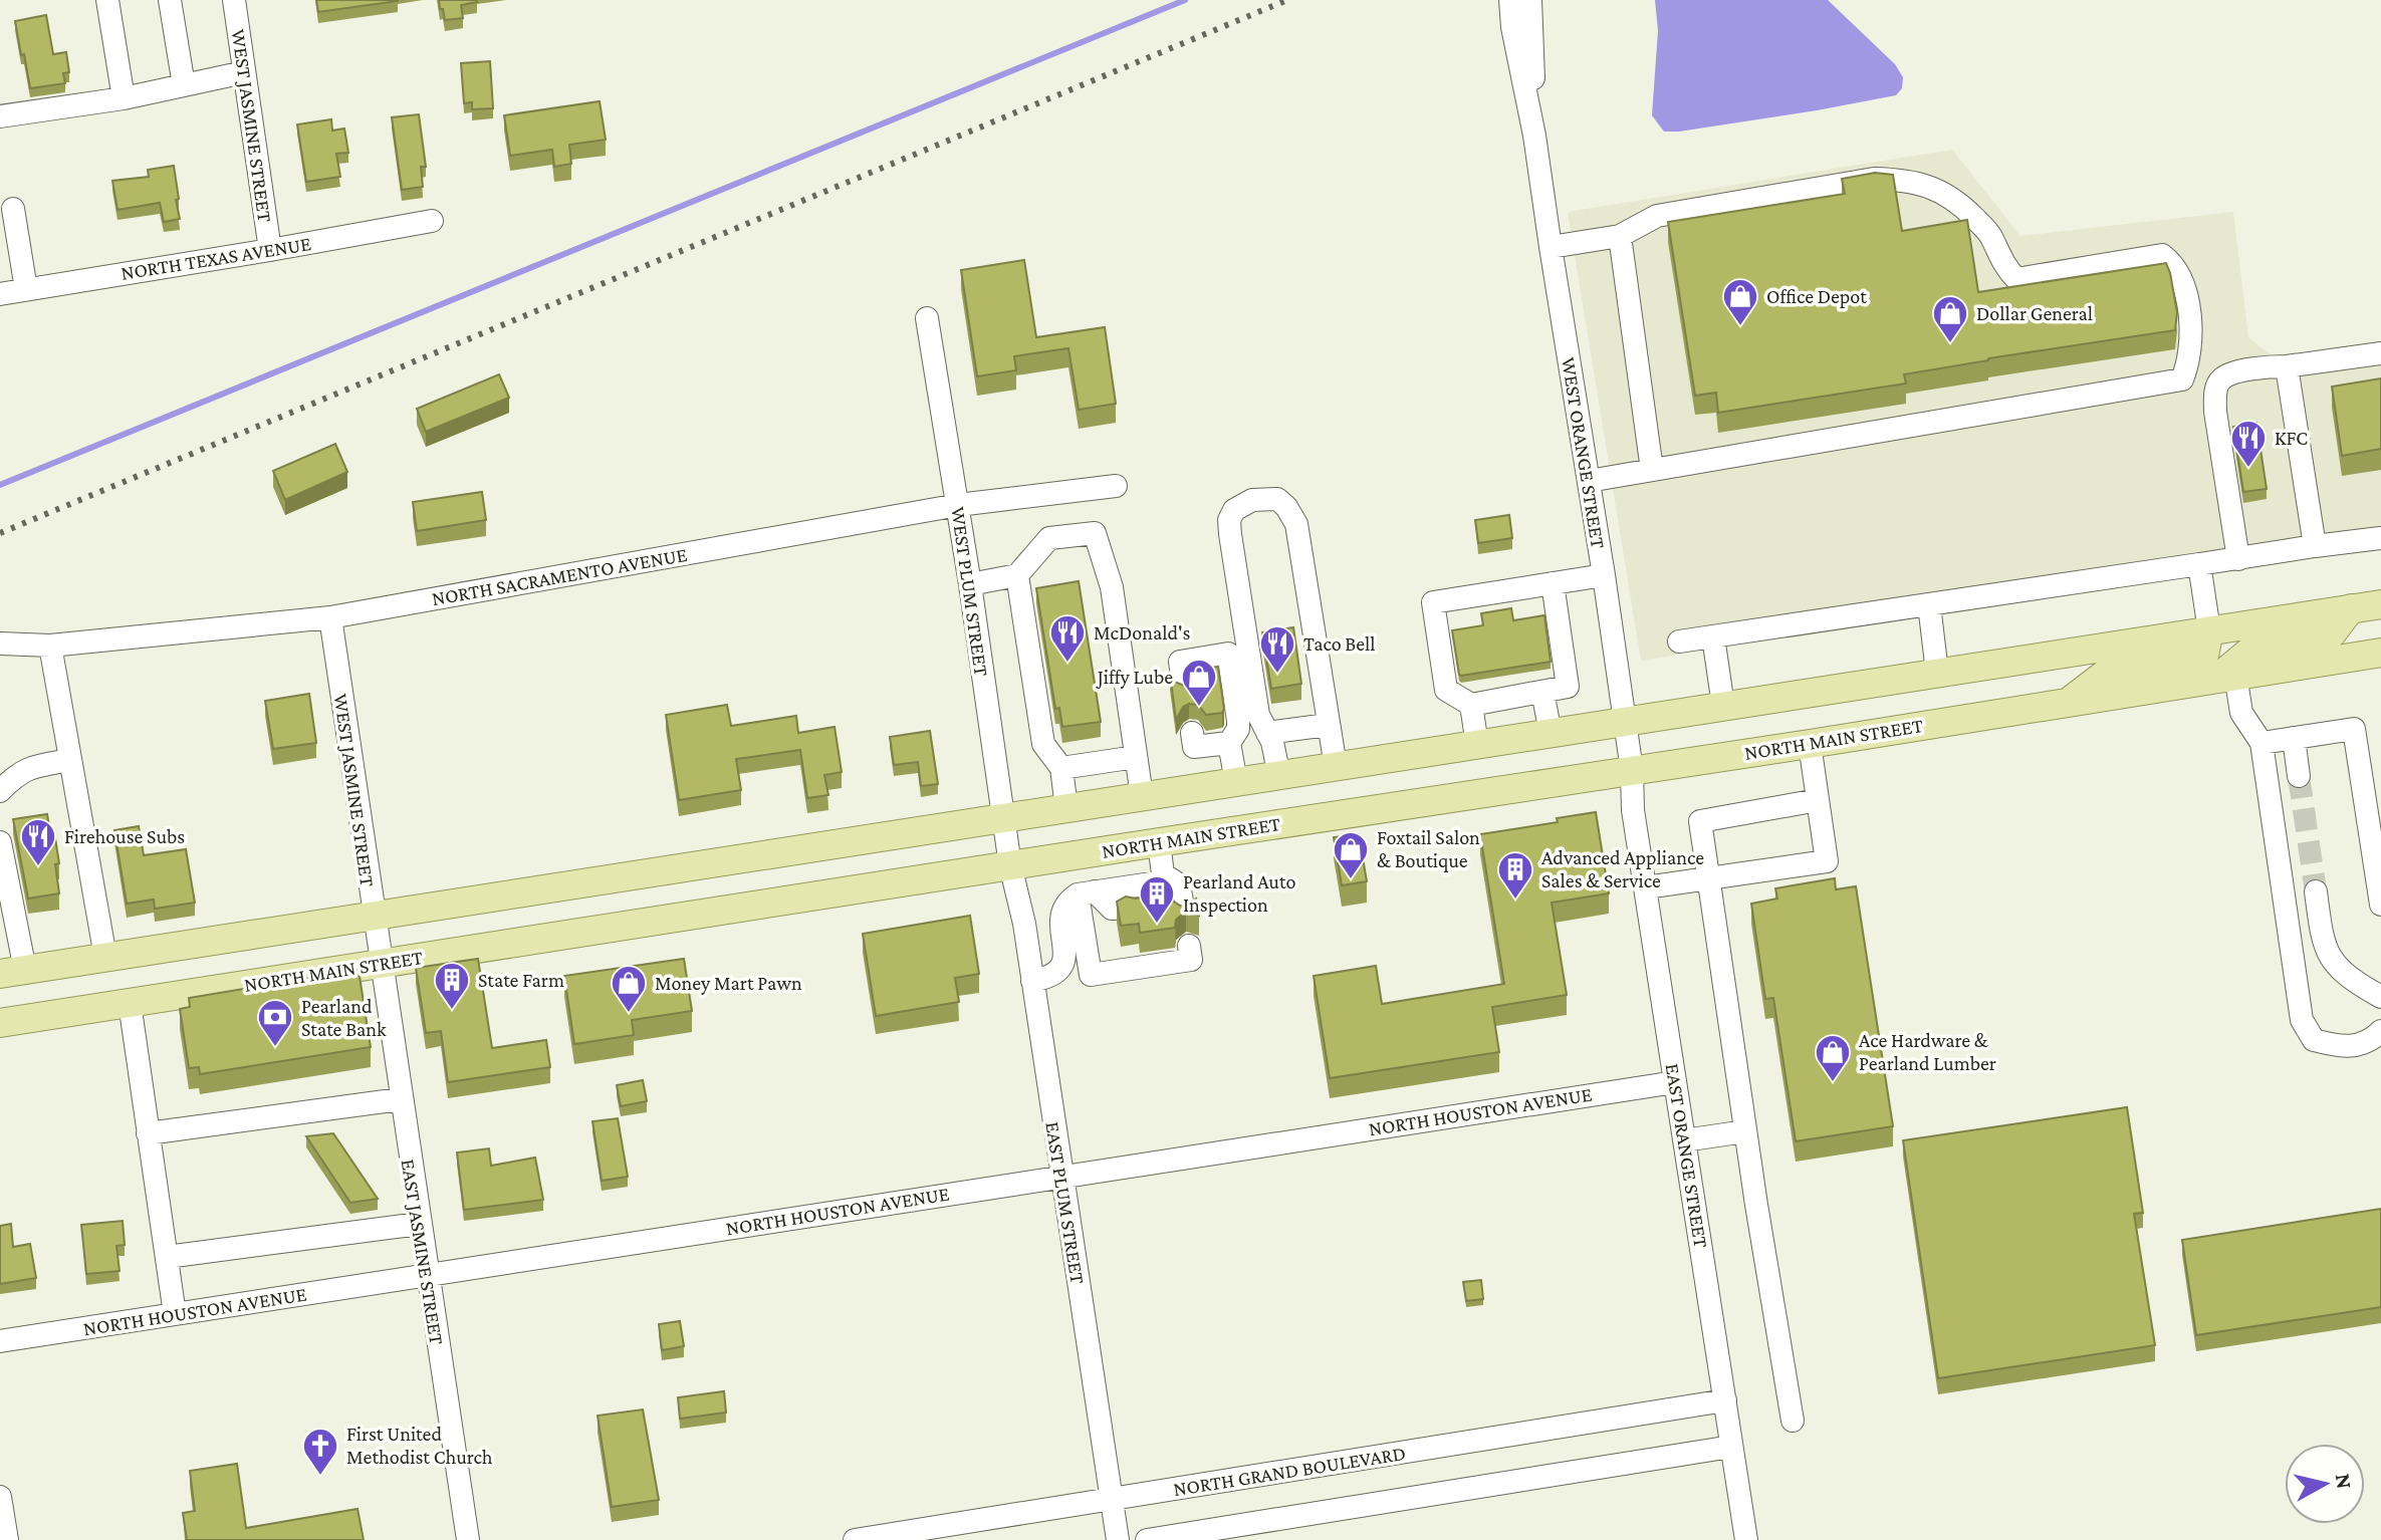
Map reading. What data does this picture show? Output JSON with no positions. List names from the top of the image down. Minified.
{"streets":{"main road":["NORTH MAIN STREET"],"street":["WEST JASMINE STREET","NORTH TEXAS AVENUE","WEST ORANGE STREET","NORTH SACRAMENTO AVENUE","WEST PLUM STREET","NORTH HOUSTON AVENUE","EAST ORANGE STREET","EAST PLUM STREET","EAST JASMINE STREET","NORTH GRAND BOULEVARD"]},"crossings":[["WEST JASMINE STREET","NORTH TEXAS AVENUE"],["WEST JASMINE STREET","NORTH SACRAMENTO AVENUE"],["WEST JASMINE STREET","NORTH MAIN STREET"],["WEST JASMINE STREET","EAST JASMINE STREET"],["WEST ORANGE STREET","NORTH MAIN STREET"],["WEST ORANGE STREET","EAST ORANGE STREET"],["NORTH SACRAMENTO AVENUE","WEST PLUM STREET"],["WEST PLUM STREET","NORTH MAIN STREET"],["WEST PLUM STREET","EAST PLUM STREET"],["NORTH MAIN STREET","EAST ORANGE STREET"],["NORTH MAIN STREET","EAST PLUM STREET"],["NORTH MAIN STREET","EAST JASMINE STREET"],["NORTH HOUSTON AVENUE","EAST ORANGE STREET"],["NORTH HOUSTON AVENUE","EAST PLUM STREET"],["NORTH HOUSTON AVENUE","EAST JASMINE STREET"],["EAST ORANGE STREET","NORTH GRAND BOULEVARD"],["EAST PLUM STREET","NORTH GRAND BOULEVARD"]],"places":{"shop":["Office Depot","Dollar General","Jiffy Lube","Foxtail Salon & Boutique","Money Mart Pawn","Ace Hardware & Pearland Lumber"],"restaurant":["KFC","McDonald's","Taco Bell","Firehouse Subs"],"building":["Advanced Appliance Sales & Service","Pearland Auto Inspection","State Farm"],"bank":["Pearland State Bank"],"church":["First United Methodist Church"]},"north":"right"}
